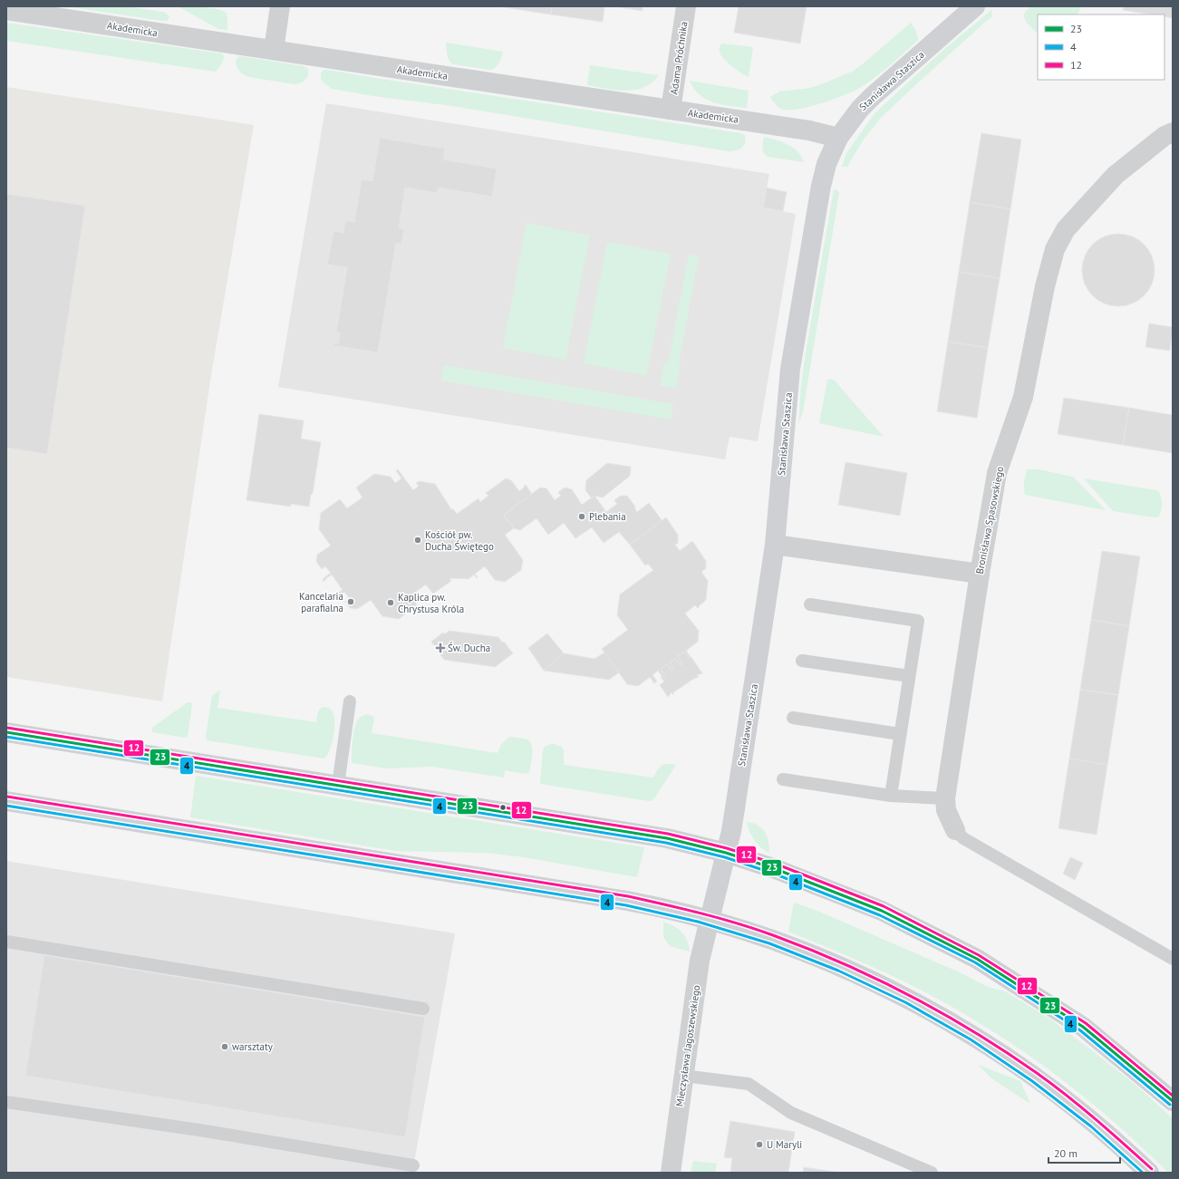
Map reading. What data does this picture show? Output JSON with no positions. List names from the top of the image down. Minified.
{"streets":{"main road":["Stanisława Staszica"],"street":["Akademicka","Adama Próchnika","Bronisława Spasowskiego","Mieczysława Jagoszewskiego"]},"crossings":[["Akademicka","Adama Próchnika"],["Akademicka","Stanisława Staszica"],["Stanisława Staszica","Mieczysława Jagoszewskiego"]],"places":{"other":["Plebania","Kościół pw. Ducha Świętego","Kancelaria parafialna","Kaplica pw. Chrystusa Króla","warsztaty","U Maryli"],"health":["Św. Ducha"]},"lines":["transit line 12","transit line 23","transit line 4"],"legend":["23","4","12"],"scale_bar":"20 m"}
